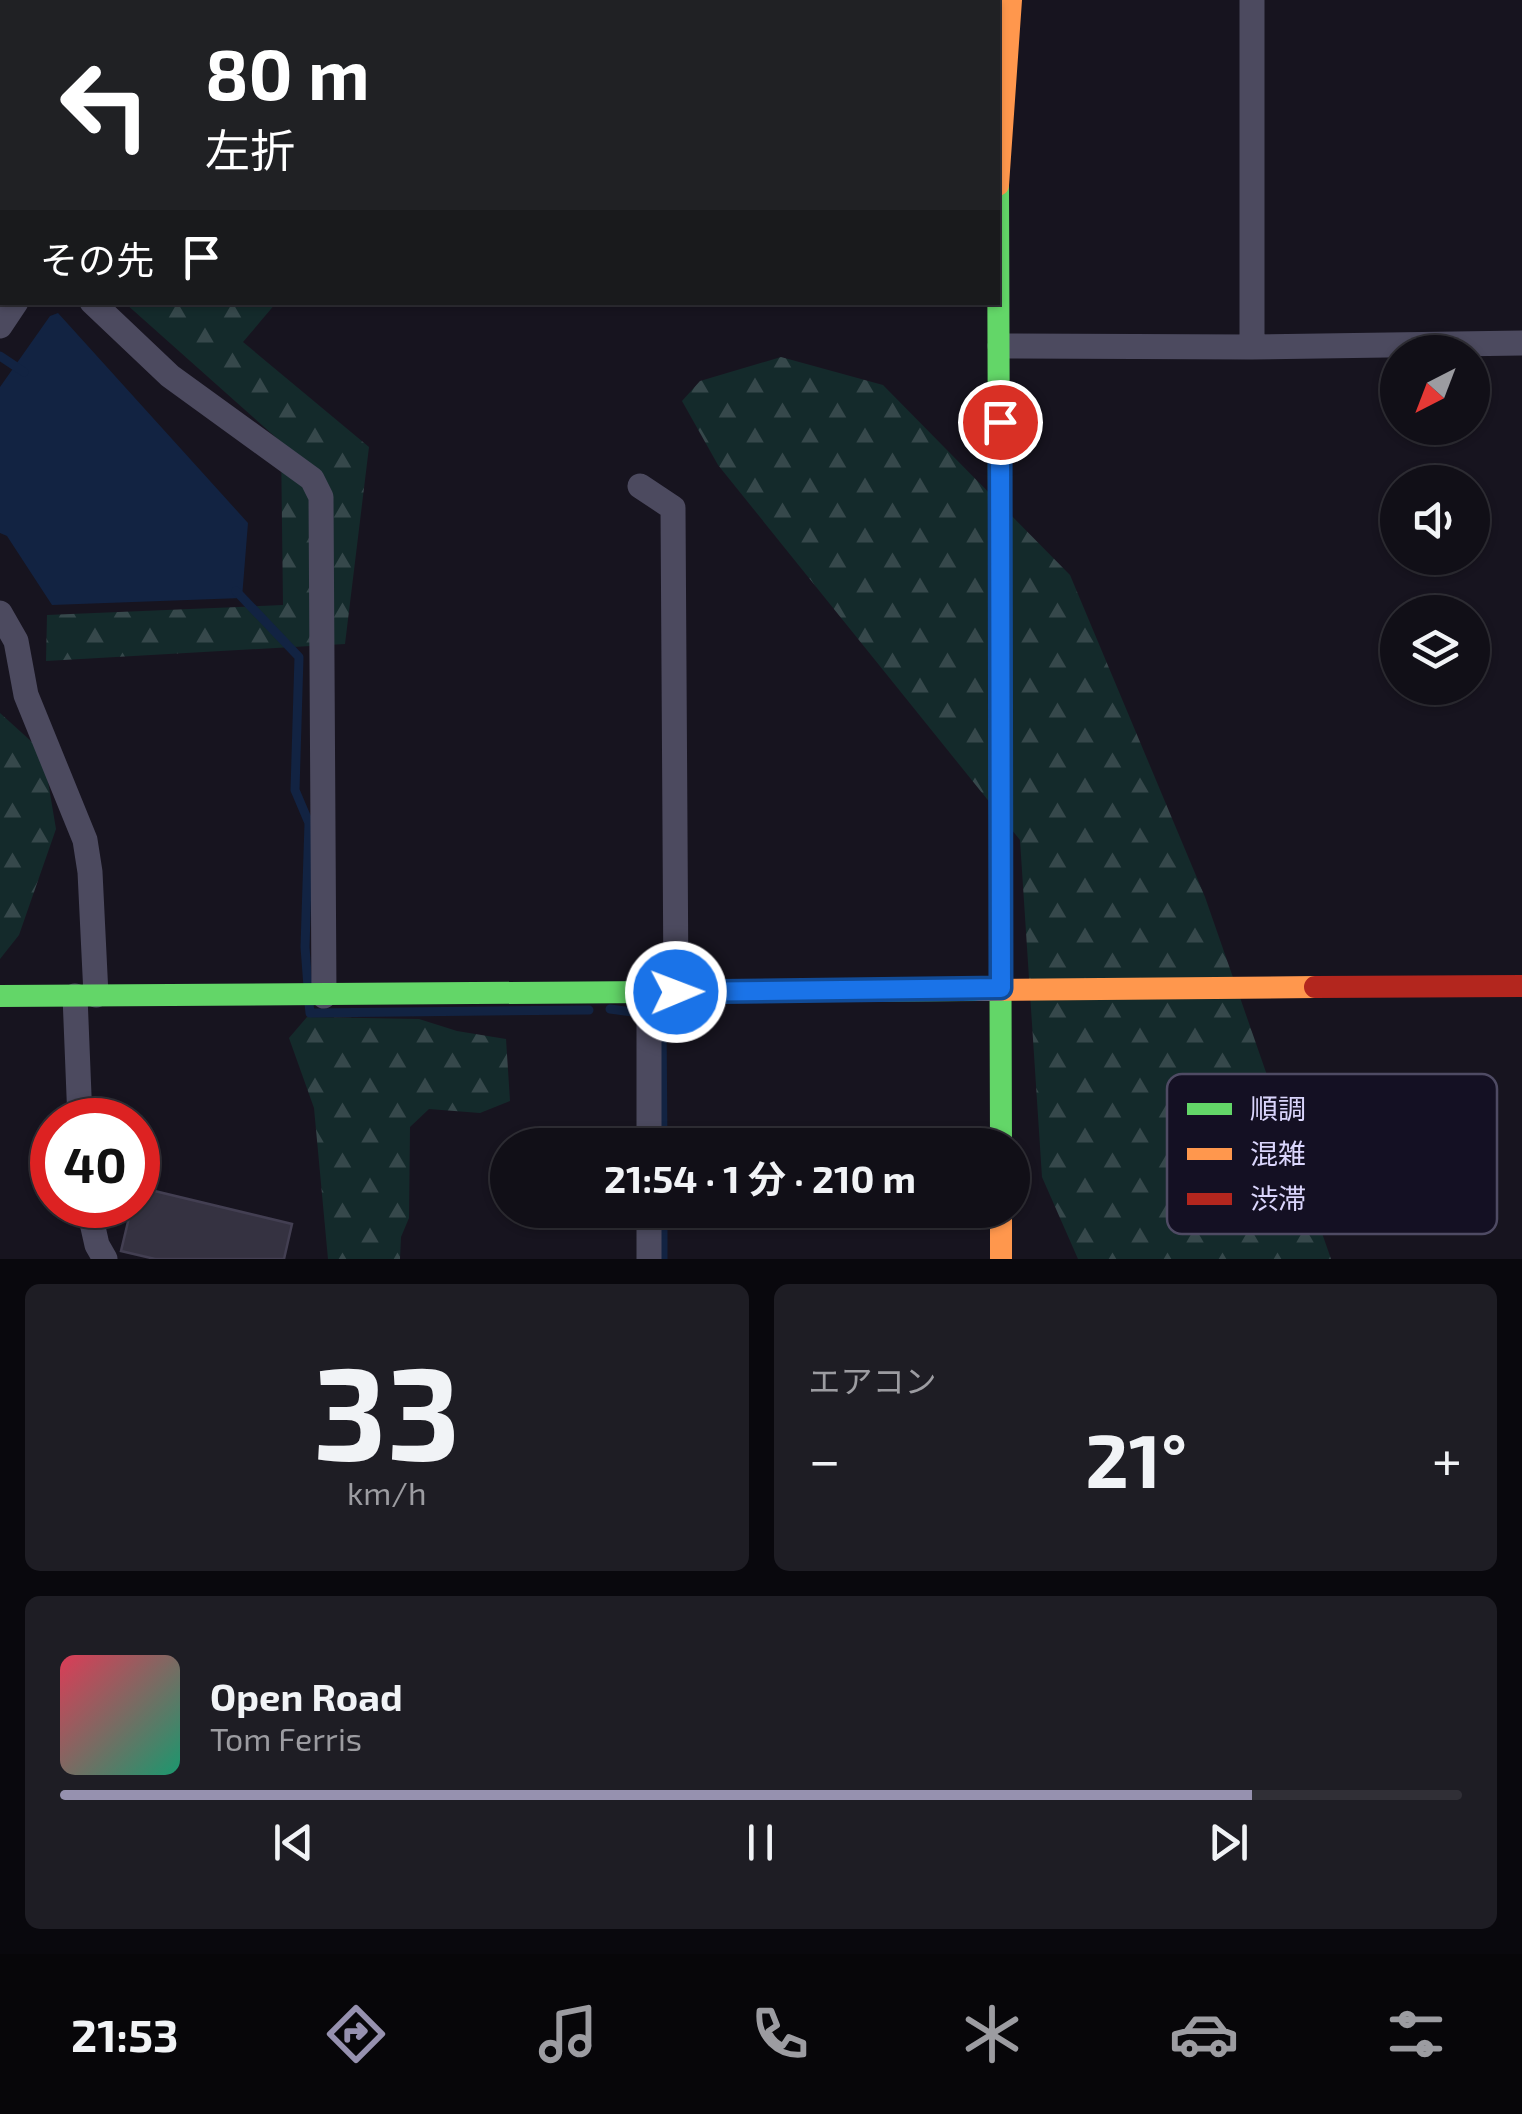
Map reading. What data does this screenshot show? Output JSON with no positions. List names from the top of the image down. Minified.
{"legend":["順調","混雑","渋滞"],"north":"bottom left","page":{"turn":["80 m","左折"],"then":"その先","limit":"40","trip":"21:54 · 1 分 · 210 m","tile":[["33","km/h"],"エアコン"],"heat":["−","21°","+"],"song":["Open Road","Tom Ferris"],"tabs":"21:53"}}
